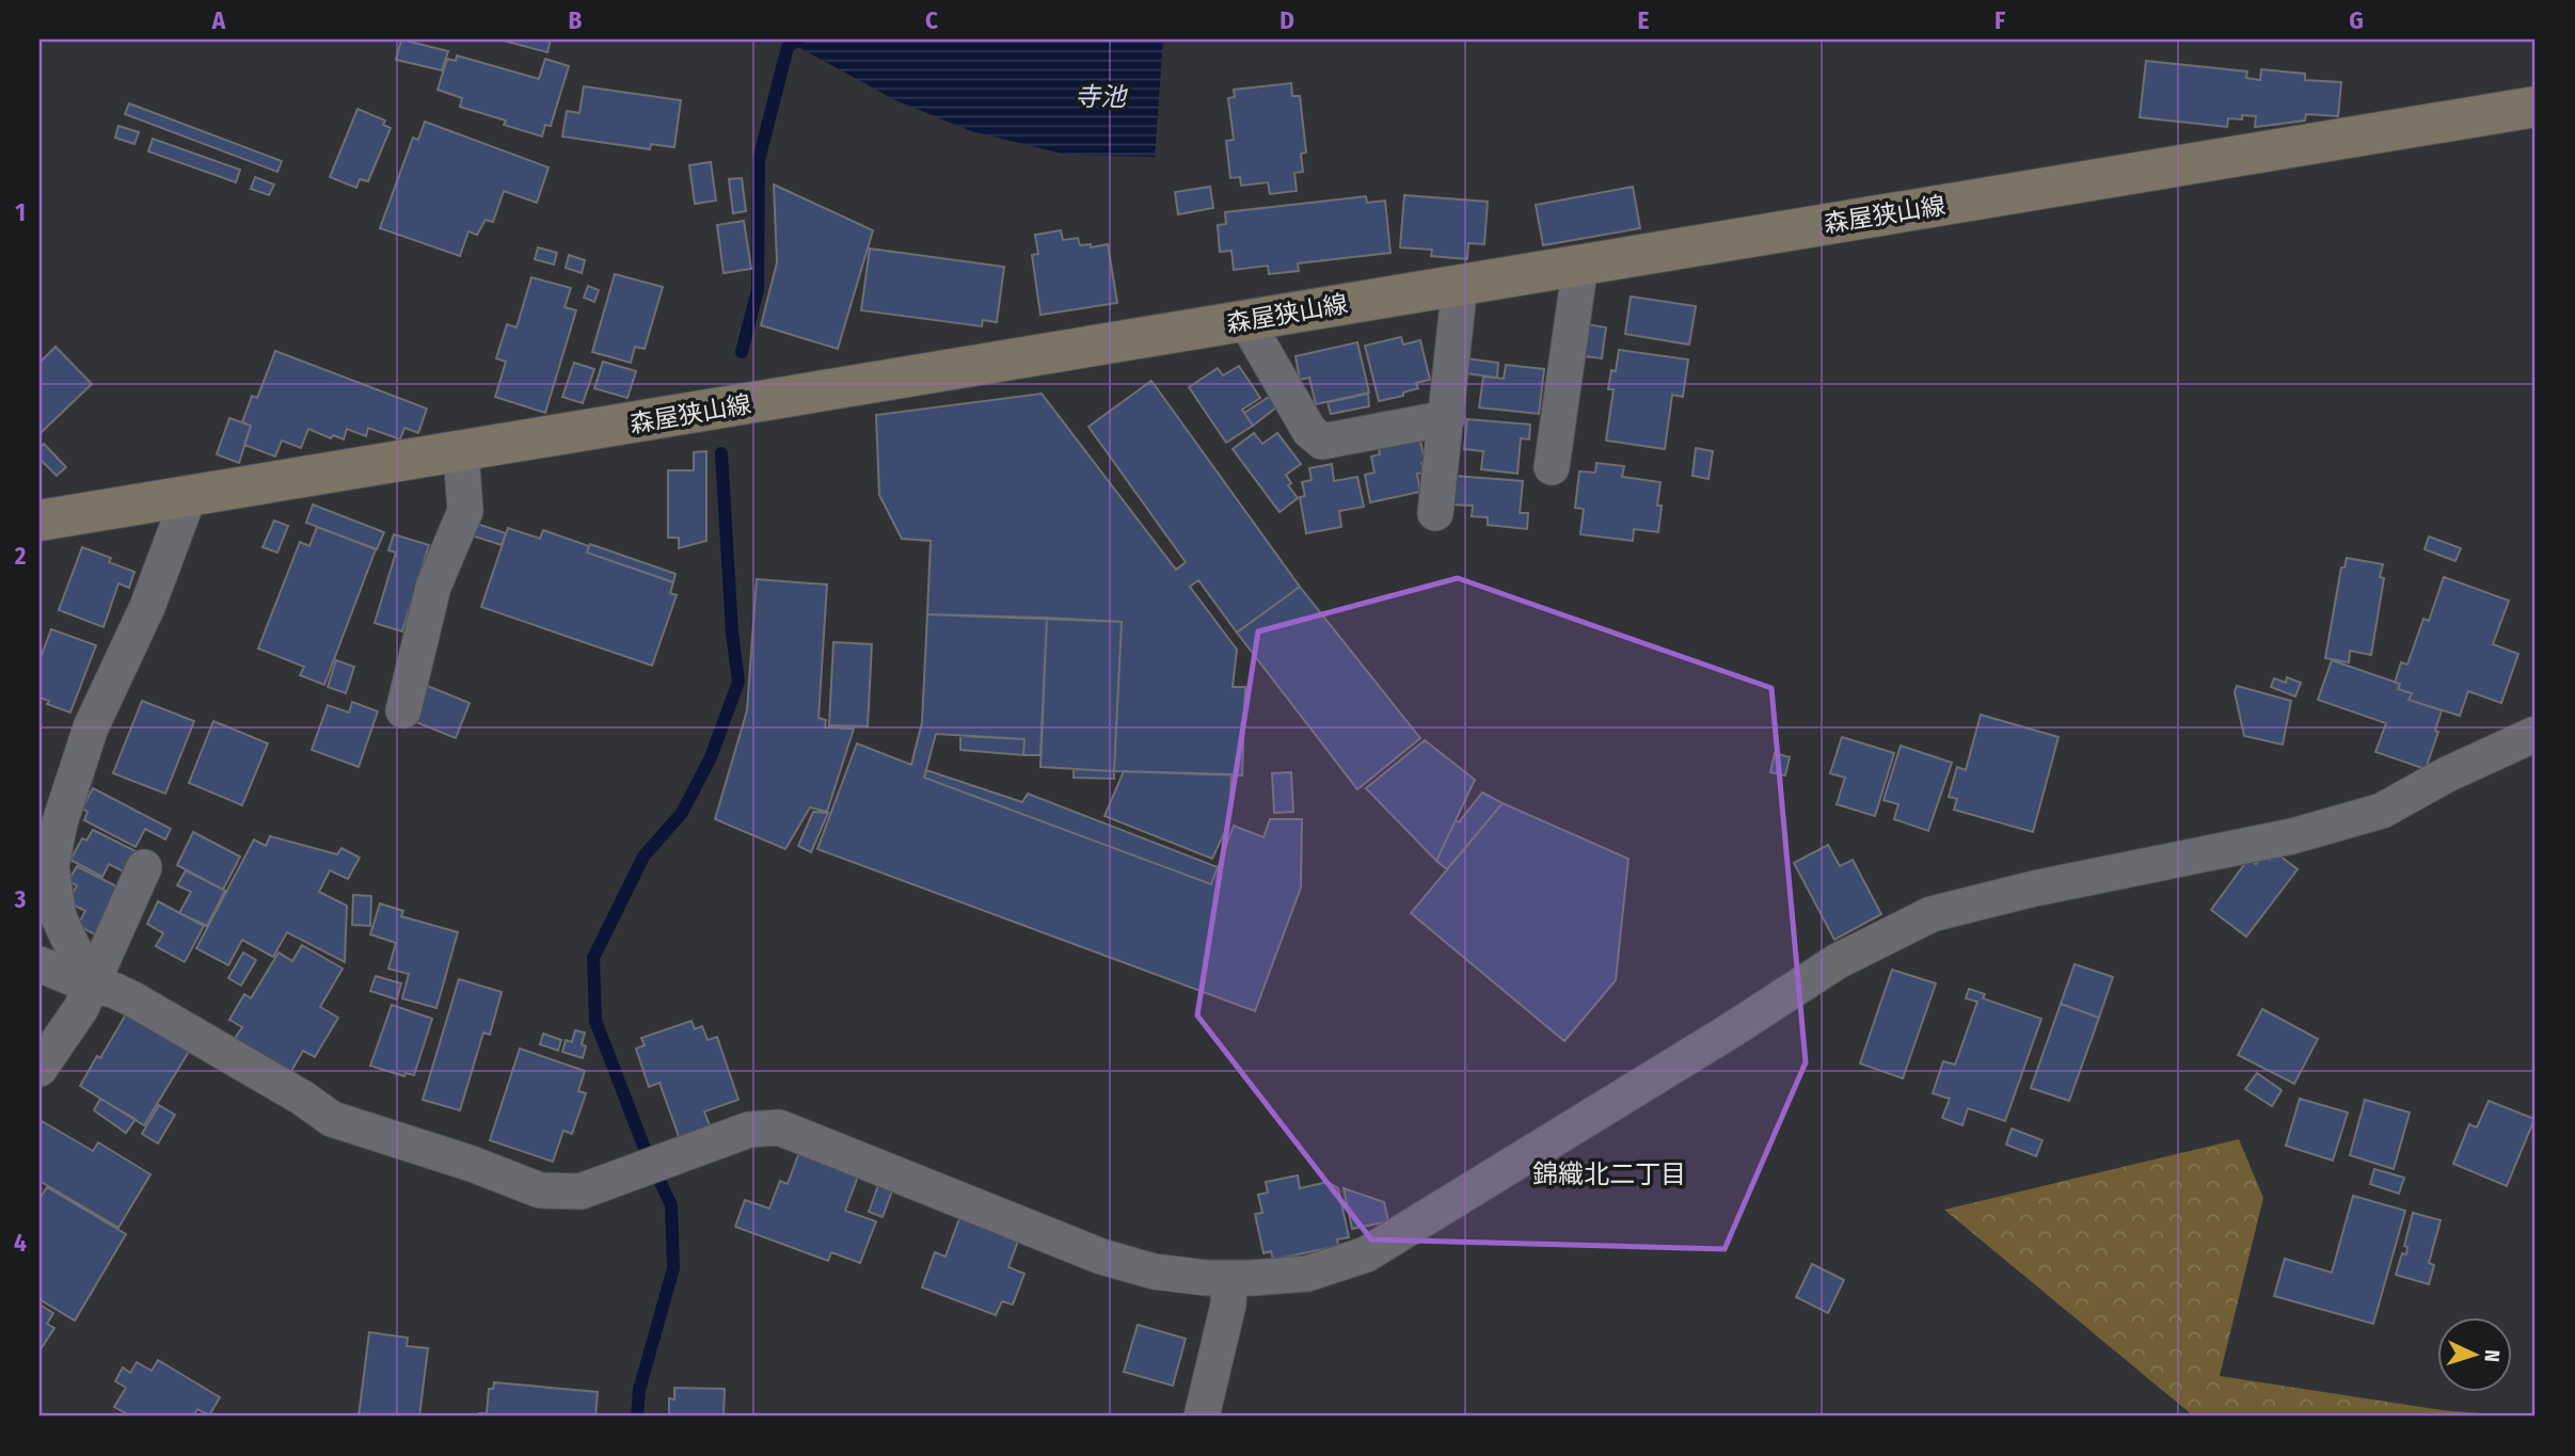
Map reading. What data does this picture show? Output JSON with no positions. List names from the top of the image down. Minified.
{"streets":{"main road":["森屋狭山線"]},"districts":["錦織北二丁目"],"water":["寺池"],"north":"right","grid":{"columns":["A","B","C","D","E","F","G"],"rows":["1","2","3","4"]}}
